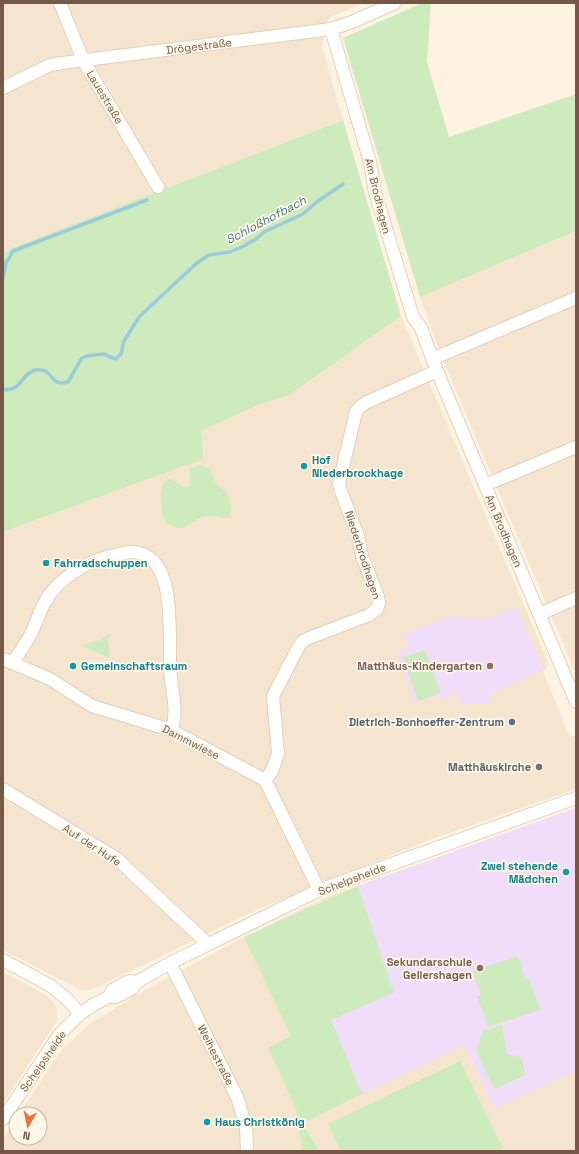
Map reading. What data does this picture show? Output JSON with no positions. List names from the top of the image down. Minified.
{"streets":{"street":["Drögestraße","Lauestraße","Am Brodhagen","Niederbrodhagen","Dammwiese","Auf der Hufe","Schelpsheide","Weihestraße"]},"crossings":[["Drögestraße","Lauestraße"],["Drögestraße","Am Brodhagen"],["Am Brodhagen","Niederbrodhagen"],["Niederbrodhagen","Dammwiese"],["Auf der Hufe","Schelpsheide"],["Schelpsheide","Weihestraße"]],"water":["Schloßhofbach"],"places":["Hof Niederbrockhage","Fahrradschuppen","Gemeinschaftsraum","Matthäus-Kindergarten","Dietrich-Bonhoeffer-Zentrum","Matthäuskirche","Zwei stehende Mädchen","Sekundarschule Gellershagen","Haus Christkönig"],"north":"bottom"}
